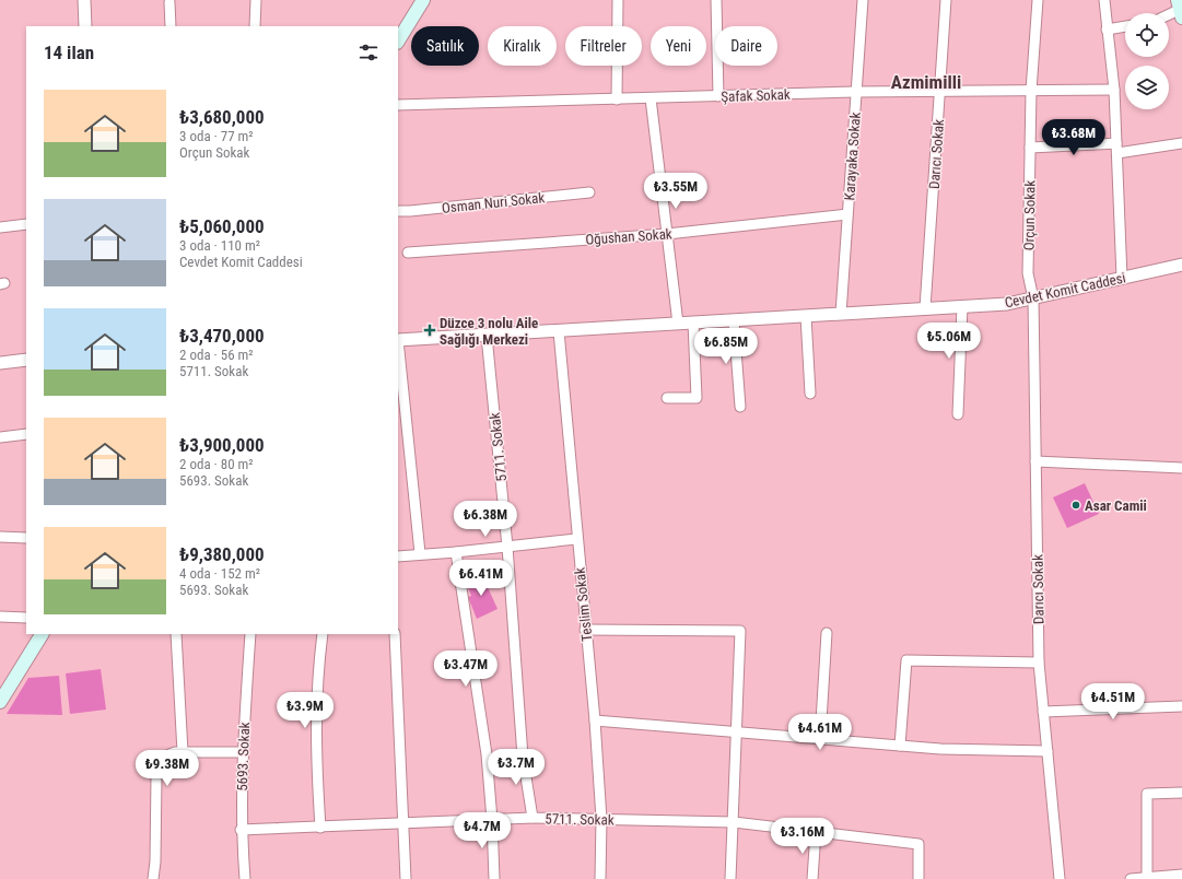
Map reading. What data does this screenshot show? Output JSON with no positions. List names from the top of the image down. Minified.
{"streets":{"street":["Şafak Sokak","Darıcı Sokak","Karayaka Sokak","Osman Nuri Sokak","Orçun Sokak","Oğushan Sokak","Cevdet Komit Caddesi","5711. Sokak","Teslim Sokak","5693. Sokak"]},"crossings":[["Şafak Sokak","Darıcı Sokak"],["Şafak Sokak","Karayaka Sokak"],["Şafak Sokak","Orçun Sokak"],["Darıcı Sokak","Orçun Sokak"],["Darıcı Sokak","Cevdet Komit Caddesi"],["Karayaka Sokak","Oğushan Sokak"],["Karayaka Sokak","Cevdet Komit Caddesi"],["Orçun Sokak","Cevdet Komit Caddesi"],["Cevdet Komit Caddesi","5711. Sokak"],["Cevdet Komit Caddesi","Teslim Sokak"],["5711. Sokak","Teslim Sokak"]],"districts":["Azmimilli"],"places":{"health":["Düzce 3 nolu Aile Sağlığı Merkezi"],"other":["Asar Camii"]},"page":{"chip":["Satılık","Kiralık","Filtreler","Yeni","Daire"],"heading":"14 ilan","list":[{"name":"₺3,680,000","note":"3 oda · 77 m² · Orçun Sokak"},{"name":"₺5,060,000","note":"3 oda · 110 m² · Cevdet Komit Caddesi"},{"name":"₺3,470,000","note":"2 oda · 56 m² · 5711. Sokak"},{"name":"₺3,900,000","note":"2 oda · 80 m² · 5693. Sokak"},{"name":"₺9,380,000","note":"4 oda · 152 m² · 5693. Sokak"}],"price":["₺3.68M","₺3.55M","₺5.06M","₺6.85M","₺6.38M","₺6.41M","₺3.47M","₺4.51M","₺3.9M","₺4.61M","₺3.7M","₺9.38M","₺4.7M","₺3.16M"]}}
